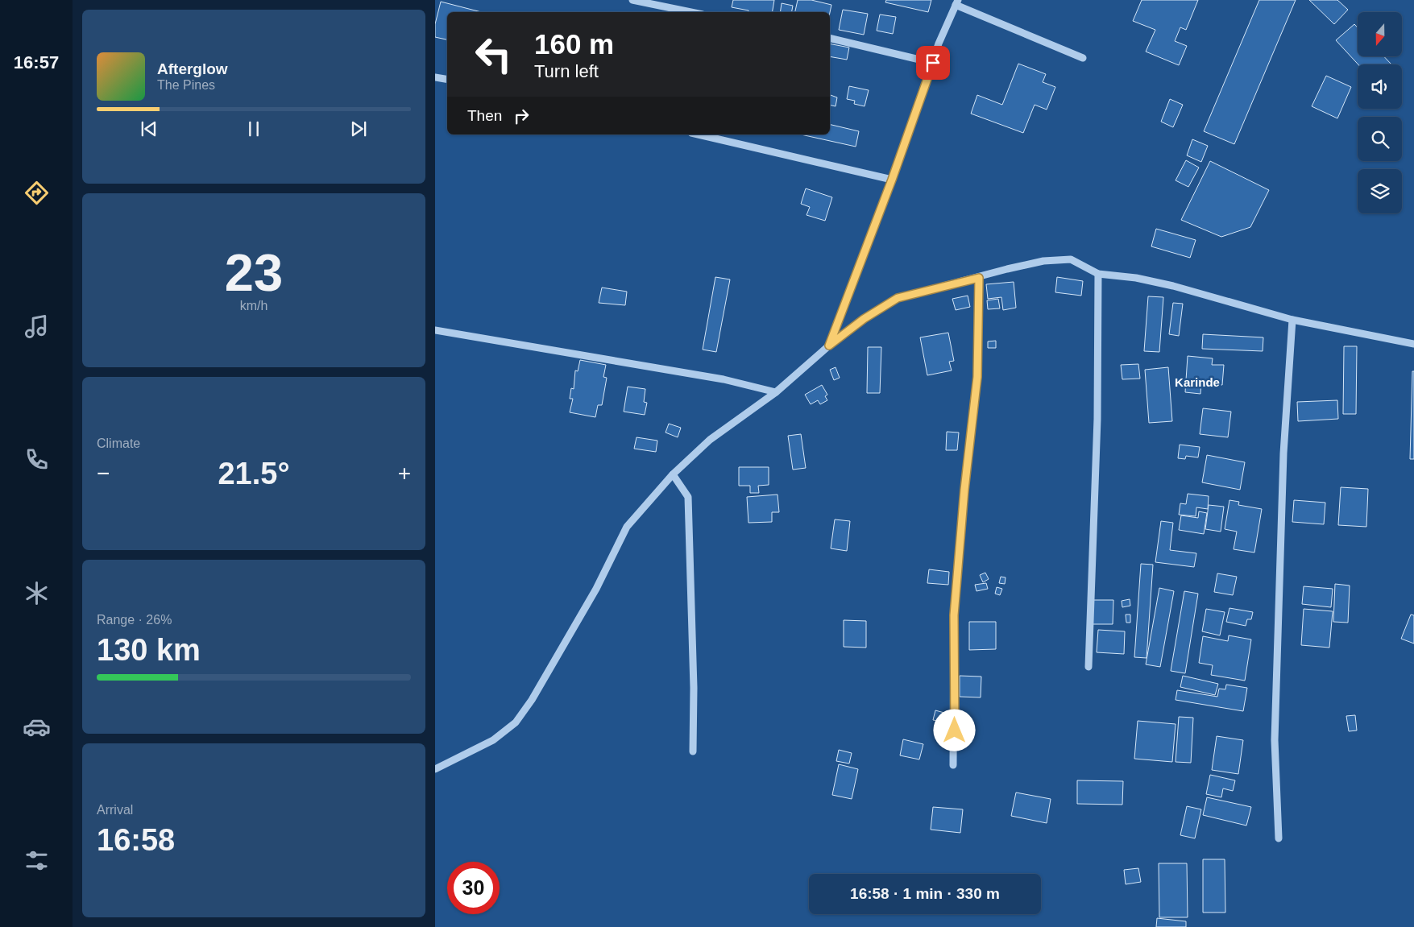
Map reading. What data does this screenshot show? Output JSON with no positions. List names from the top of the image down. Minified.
{"districts":["Karinde"],"north":"bottom","page":{"tabs":"16:57","turn":["160 m","Turn left"],"song":["Afterglow","The Pines"],"then":"Then","tile":[["23","km/h"],"Climate",["Range · 26%","130 km"],["Arrival","16:58"]],"heat":["−","21.5°","+"],"limit":"30","trip":"16:58 · 1 min · 330 m"}}
